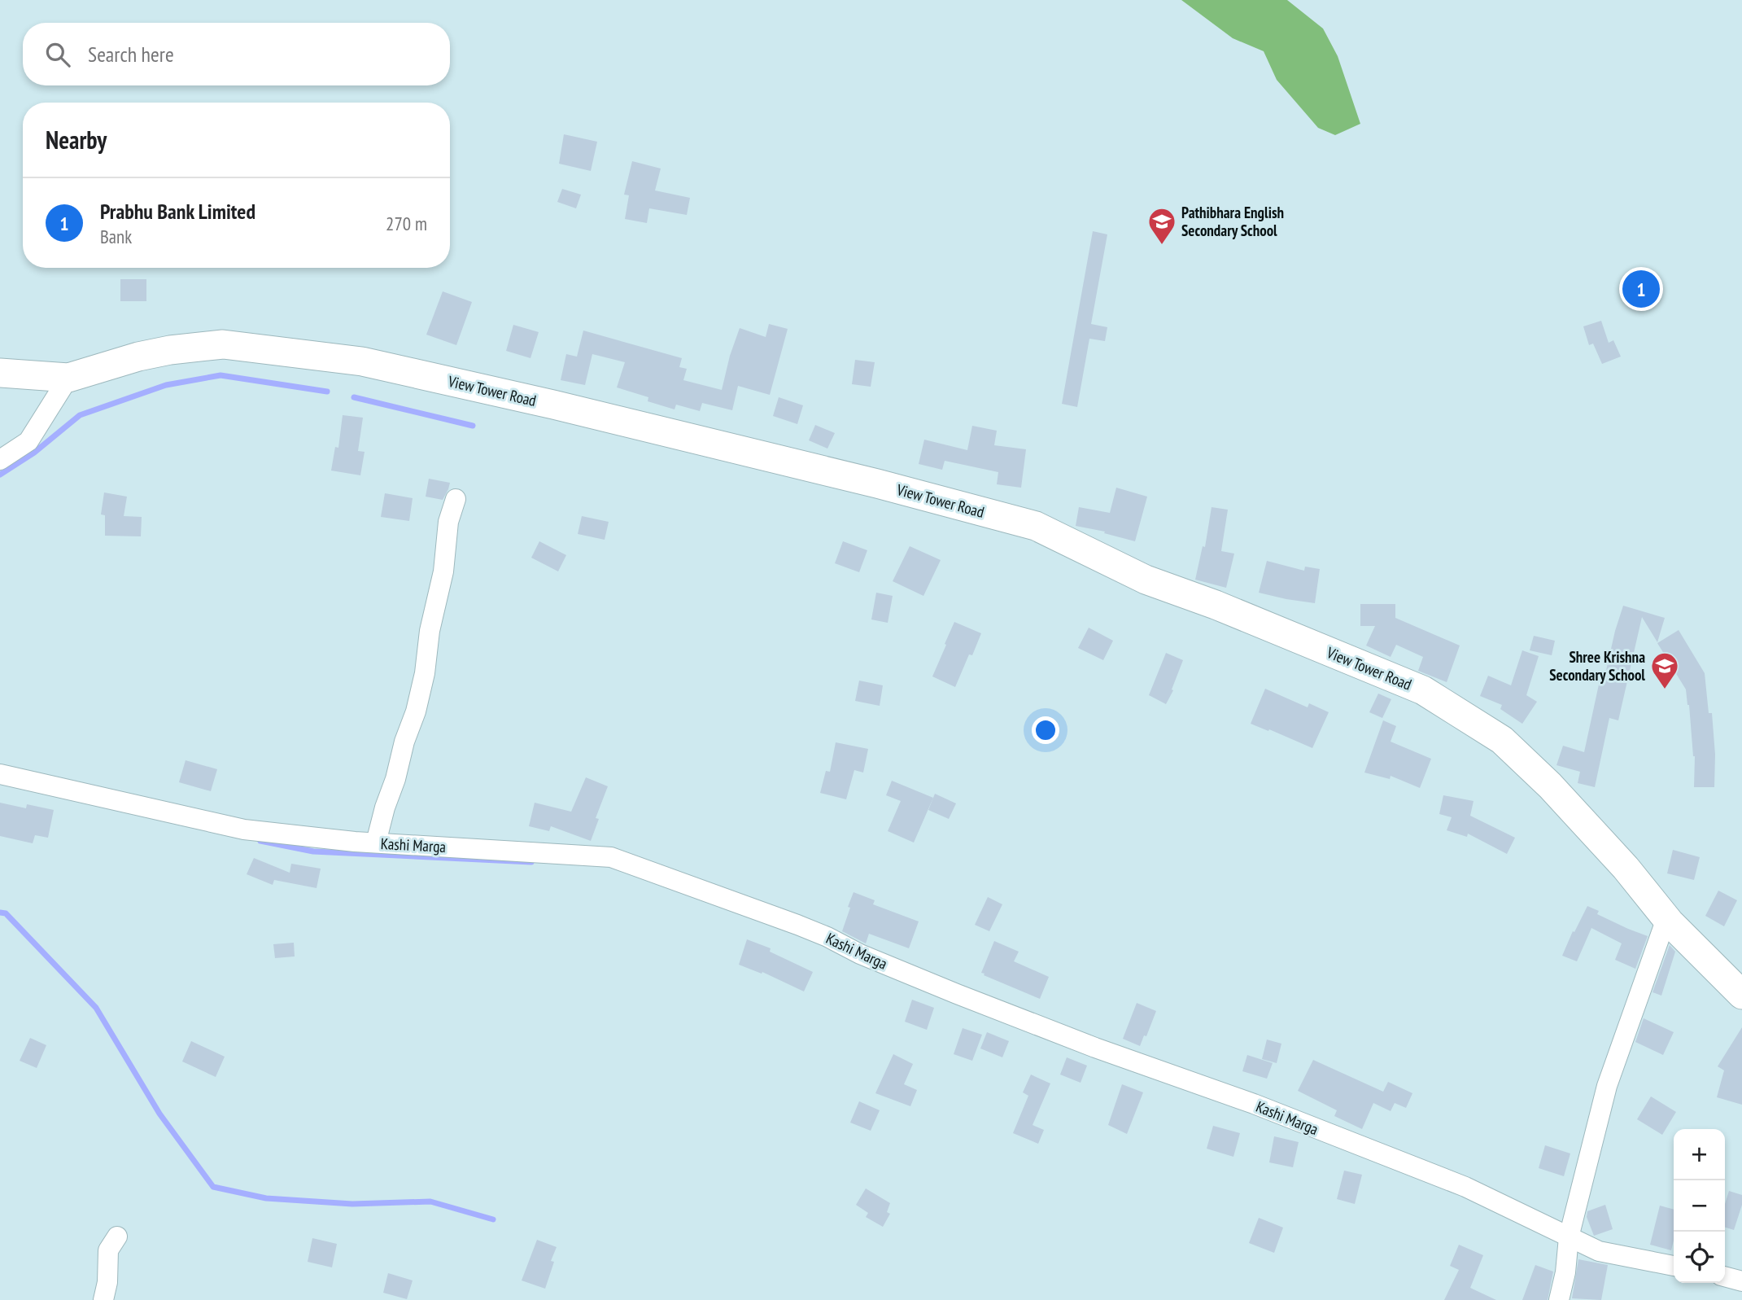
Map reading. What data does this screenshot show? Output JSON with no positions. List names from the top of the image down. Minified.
{"streets":{"street":["View Tower Road","Kashi Marga"]},"places":{"school or university":["Pathibhara English Secondary School","Shree Krishna Secondary School"]},"page":{"search":"Search here","heading":"Nearby","list":[{"mark":"1","name":"Prabhu Bank Limited","note":"Bank","value":"270 m"}],"pins":"1","map_buttons":["+","−"]}}
